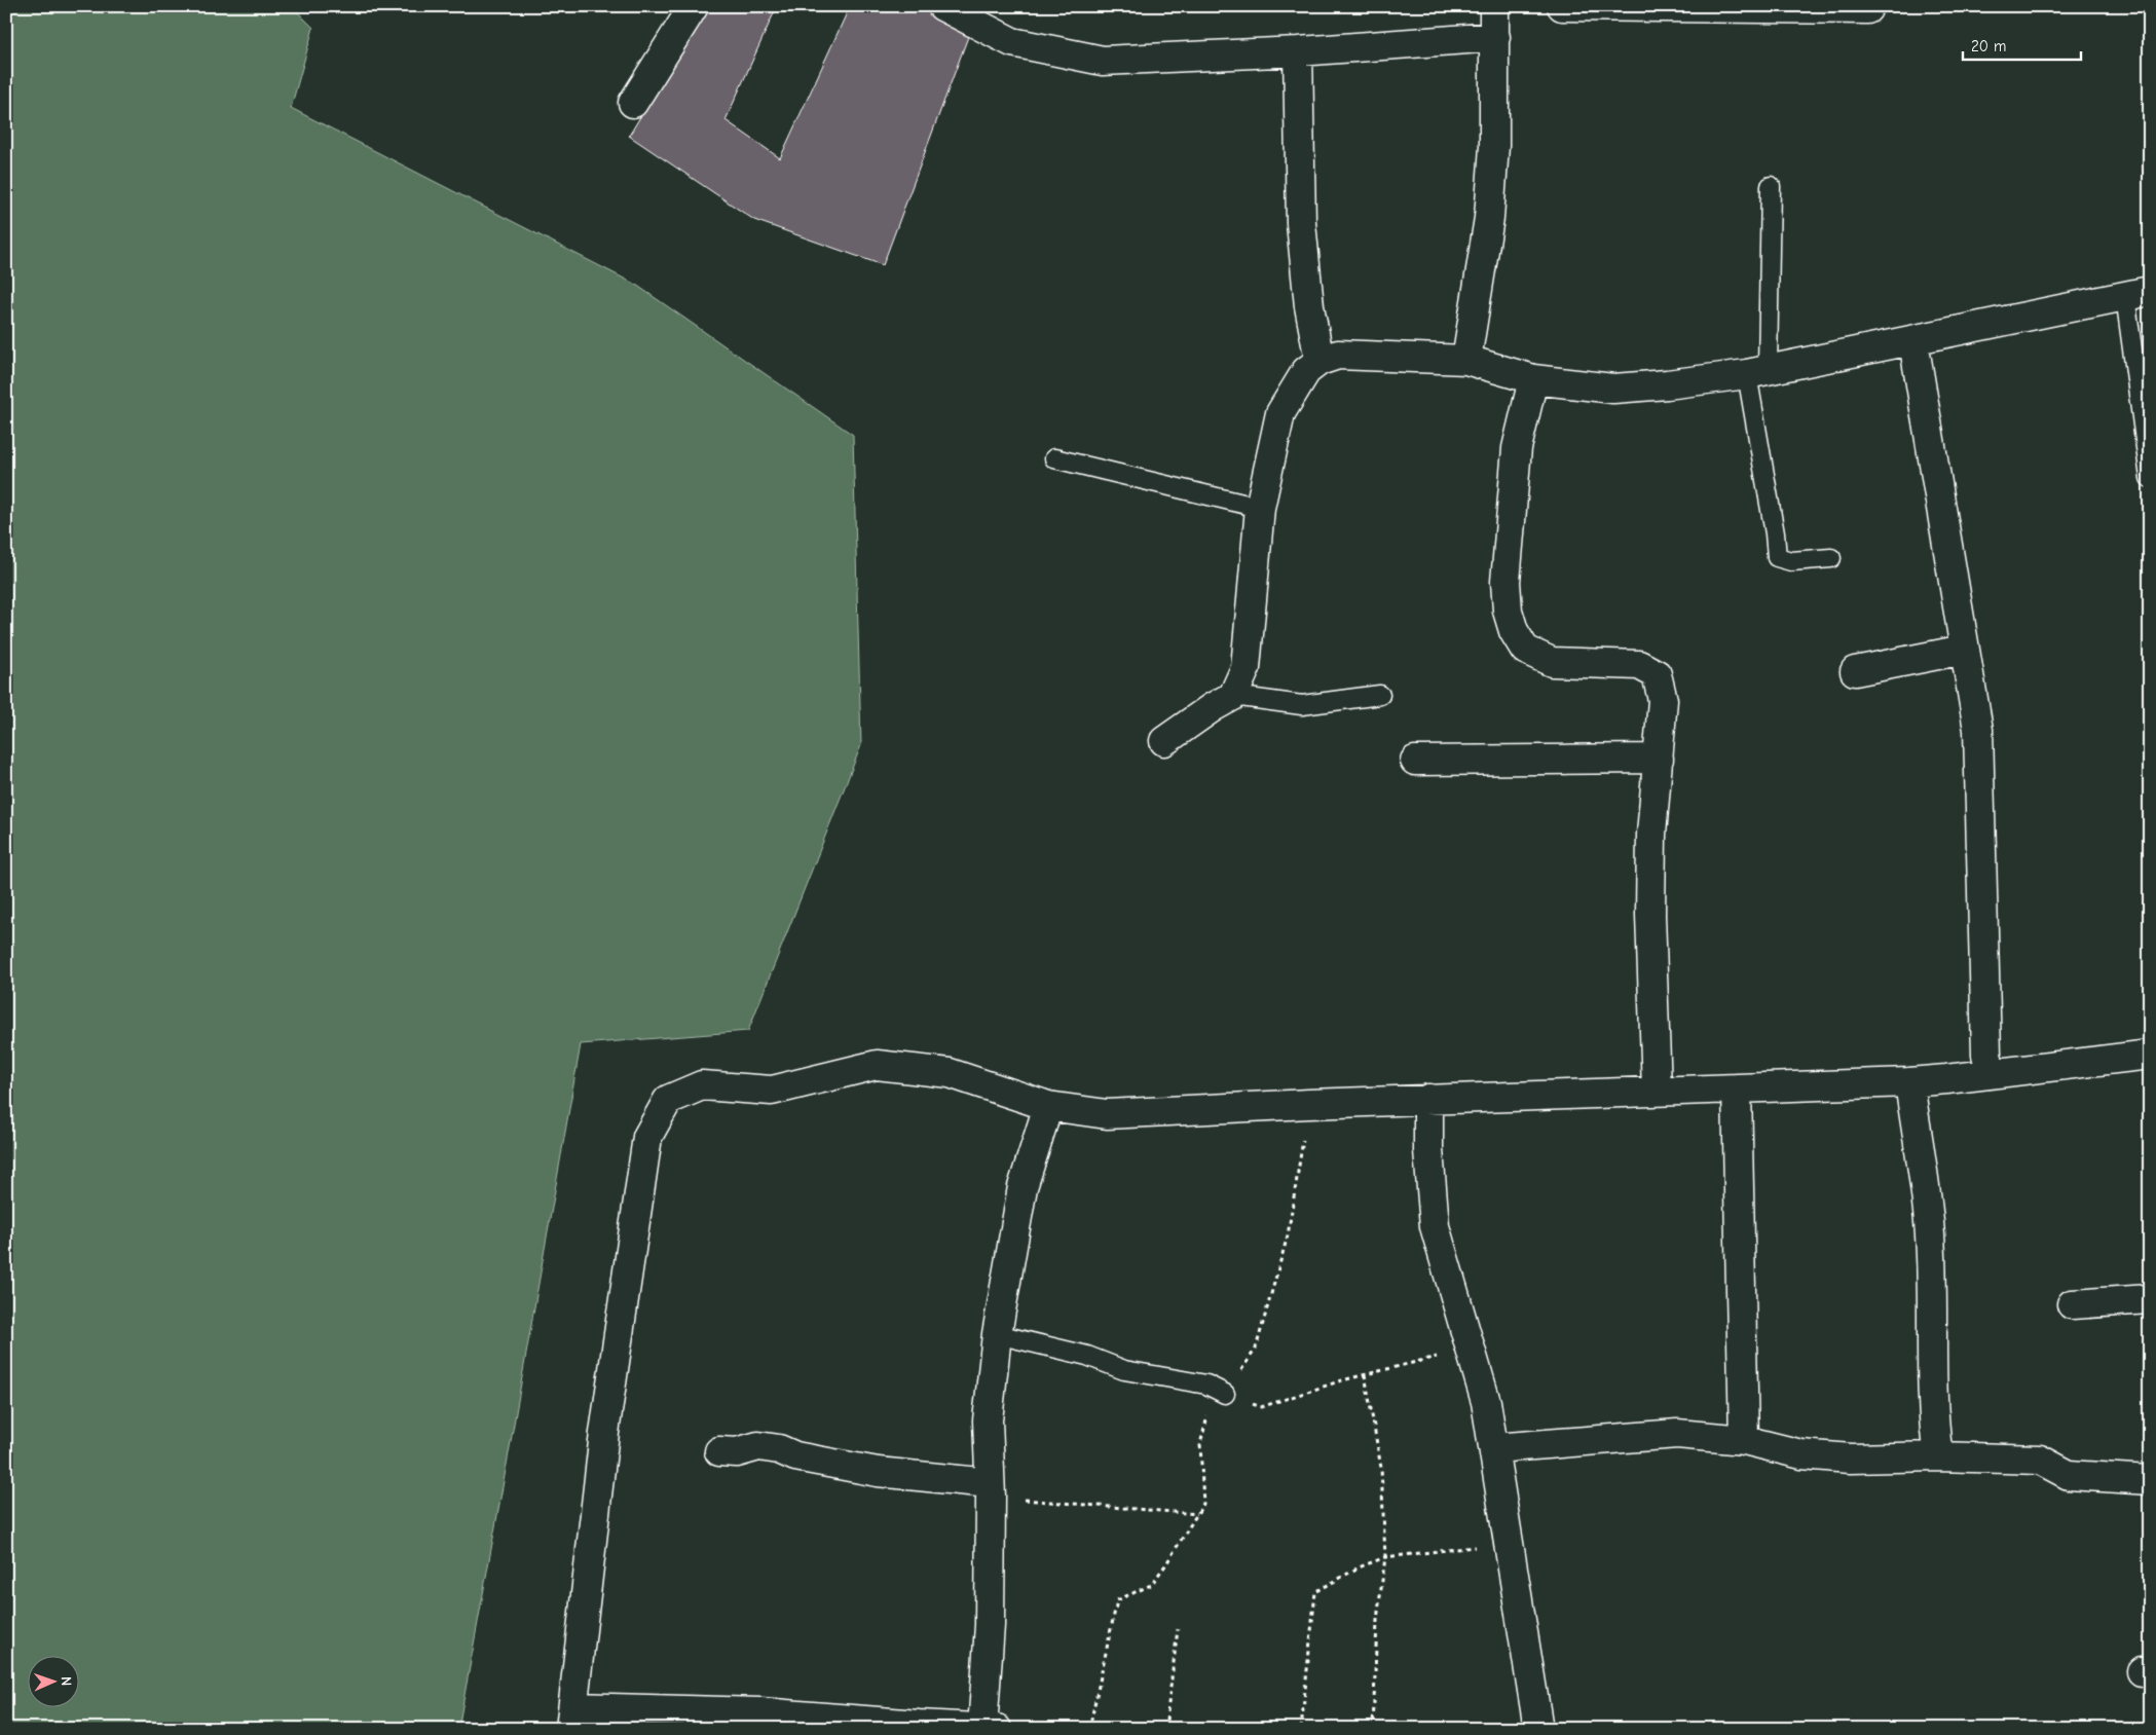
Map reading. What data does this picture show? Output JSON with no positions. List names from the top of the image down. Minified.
{"scale_bar":"20 m","north":"right"}
